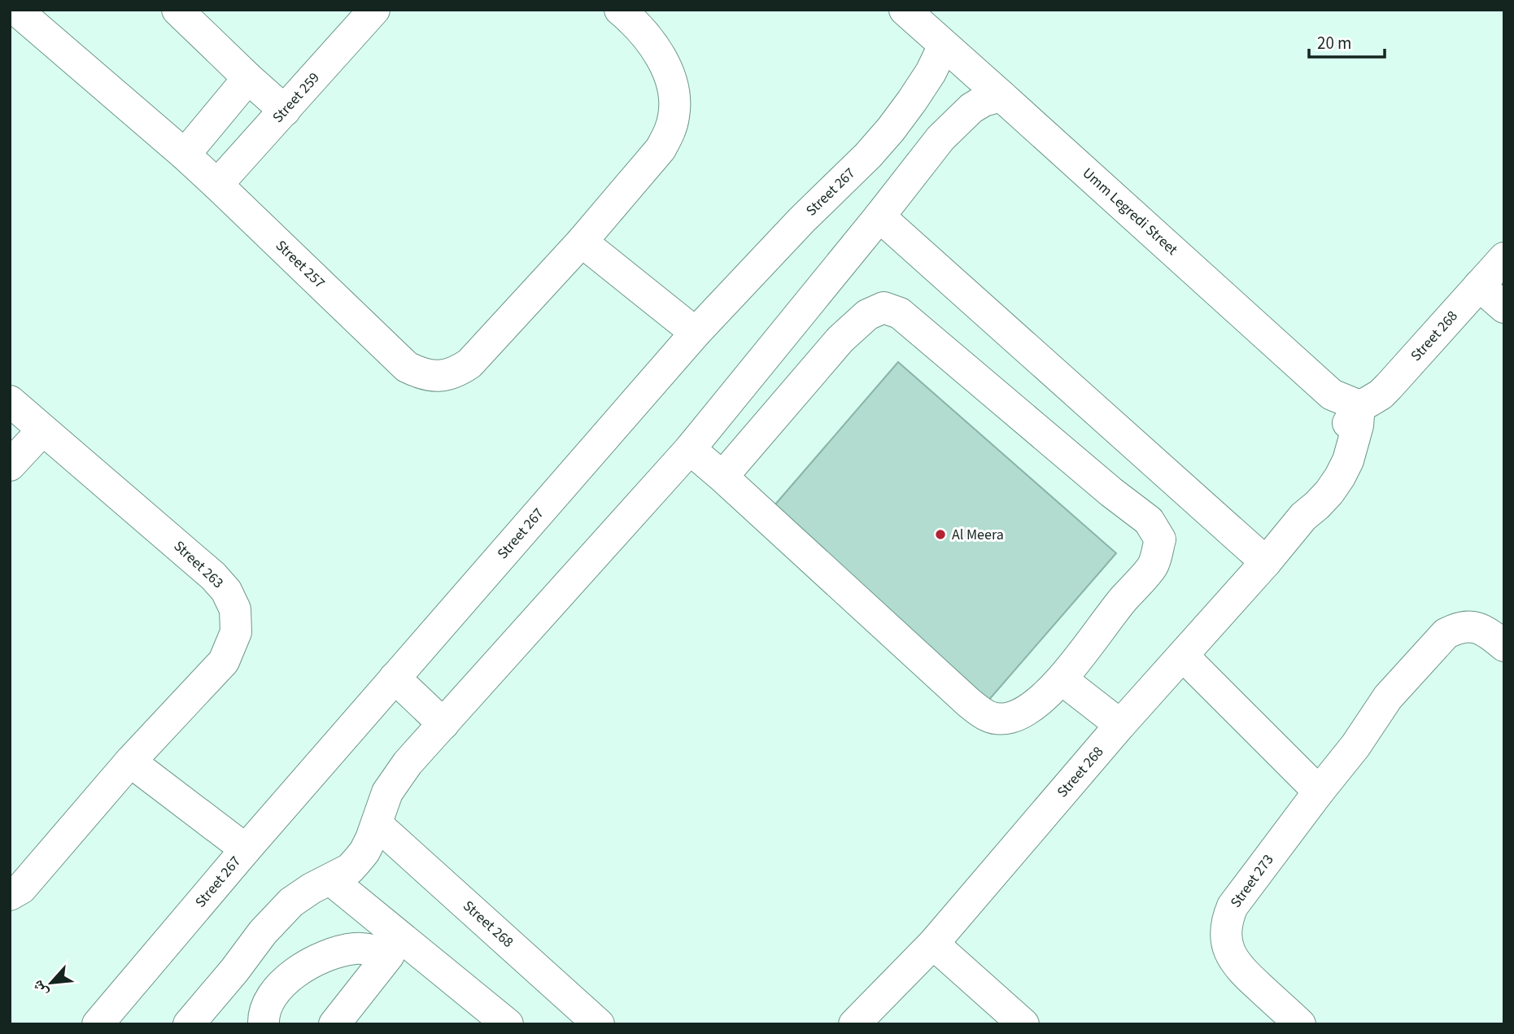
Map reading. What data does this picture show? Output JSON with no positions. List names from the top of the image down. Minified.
{"streets":{"street":["Street 259","Street 267","Umm Legredi Street","Street 257","Street 268","Street 263","Street 273"]},"crossings":[["Street 259","Street 257"],["Street 267","Umm Legredi Street"],["Umm Legredi Street","Street 268"]],"places":["Al Meera"],"scale_bar":"20 m","north":"bottom left"}
